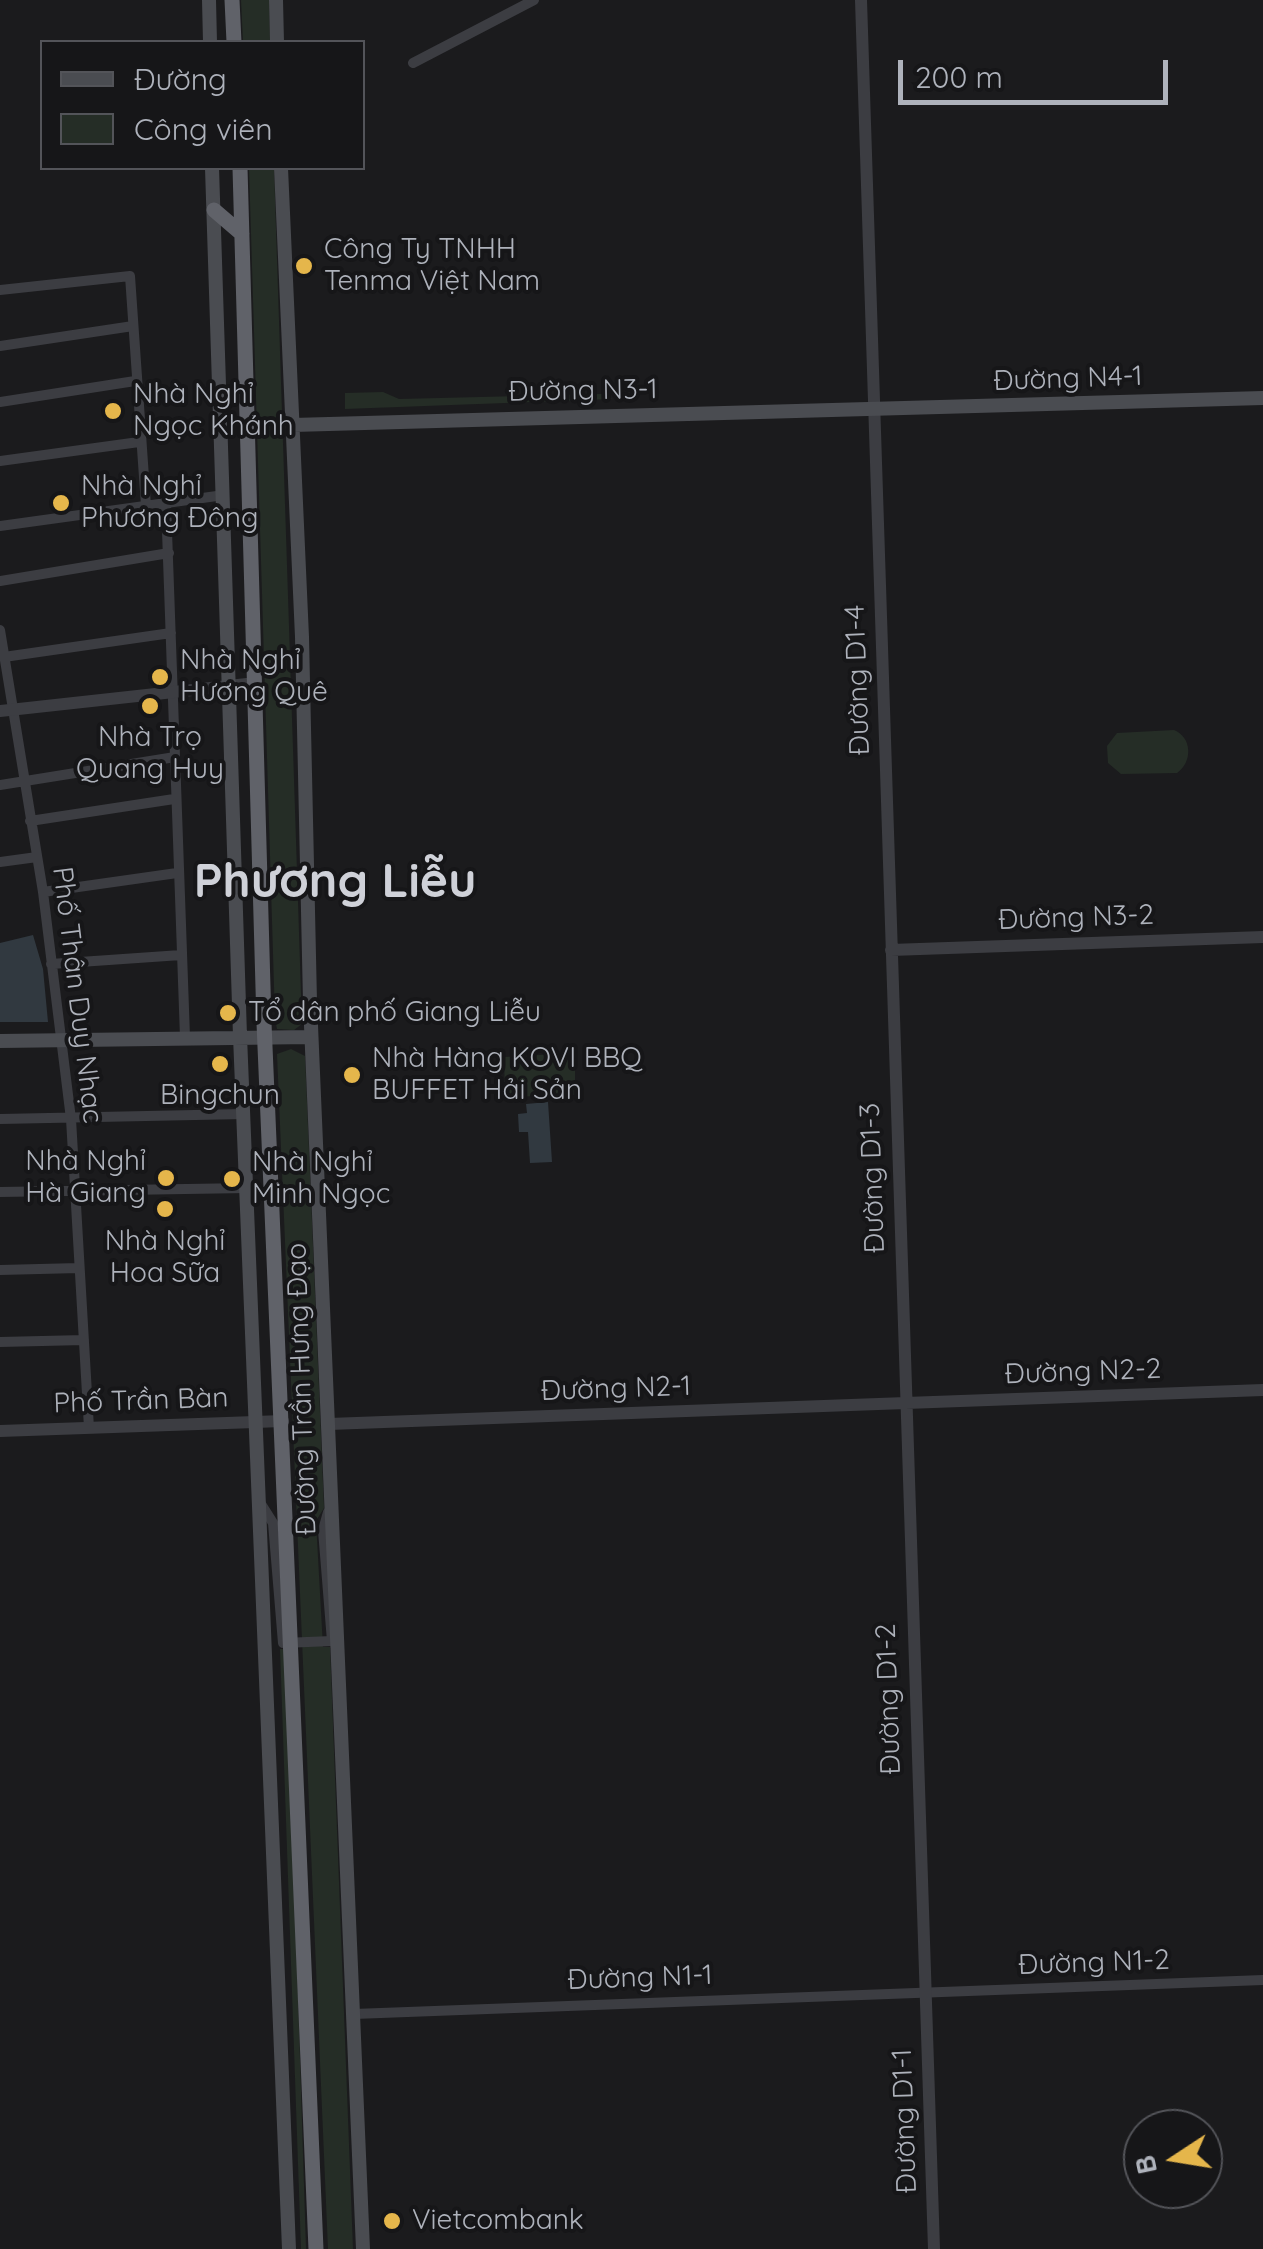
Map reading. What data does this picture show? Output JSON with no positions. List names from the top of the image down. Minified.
{"streets":{"highway":["Đường Trần Hưng Đạo"],"main road":["Đường N4-1","Đường N3-1"],"street":["Đường D1-4","Đường N3-2","Phố Thân Duy Nhạc","Đường D1-3","Đường N2-2","Đường N2-1","Phố Trần Bàn","Đường D1-2","Đường N1-2","Đường N1-1","Đường D1-1"]},"crossings":[["Đường N4-1","Đường N3-1"],["Đường N4-1","Đường D1-4"],["Đường N3-1","Đường D1-4"],["Đường N3-1","Đường Trần Hưng Đạo"],["Đường D1-4","Đường N3-2"],["Đường D1-4","Đường D1-3"],["Đường N3-2","Đường D1-3"],["Phố Thân Duy Nhạc","Phố Trần Bàn"],["Đường D1-3","Đường N2-2"],["Đường D1-3","Đường N2-1"],["Đường D1-3","Đường D1-2"],["Đường N2-2","Đường N2-1"],["Đường N2-2","Đường D1-2"],["Đường Trần Hưng Đạo","Đường N2-1"],["Đường Trần Hưng Đạo","Phố Trần Bàn"],["Đường Trần Hưng Đạo","Đường N1-1"],["Đường N2-1","Đường D1-2"],["Đường D1-2","Đường N1-2"],["Đường D1-2","Đường N1-1"],["Đường D1-2","Đường D1-1"],["Đường N1-2","Đường N1-1"],["Đường N1-2","Đường D1-1"],["Đường N1-1","Đường D1-1"]],"districts":["Phương Liễu"],"places":["Công Ty TNHH Tenma Việt Nam","Nhà Nghỉ Ngọc Khánh","Nhà Nghỉ Phương Đông","Nhà Nghỉ Hương Quê","Nhà Trọ Quang Huy","Tổ dân phố Giang Liễu","Bingchun","Nhà Hàng KOVI BBQ BUFFET Hải Sản","Nhà Nghỉ Hà Giang","Nhà Nghỉ Minh Ngọc","Nhà Nghỉ Hoa Sữa","Vietcombank"],"legend":["Đường","Công viên"],"scale_bar":"200 m","north":"left"}
